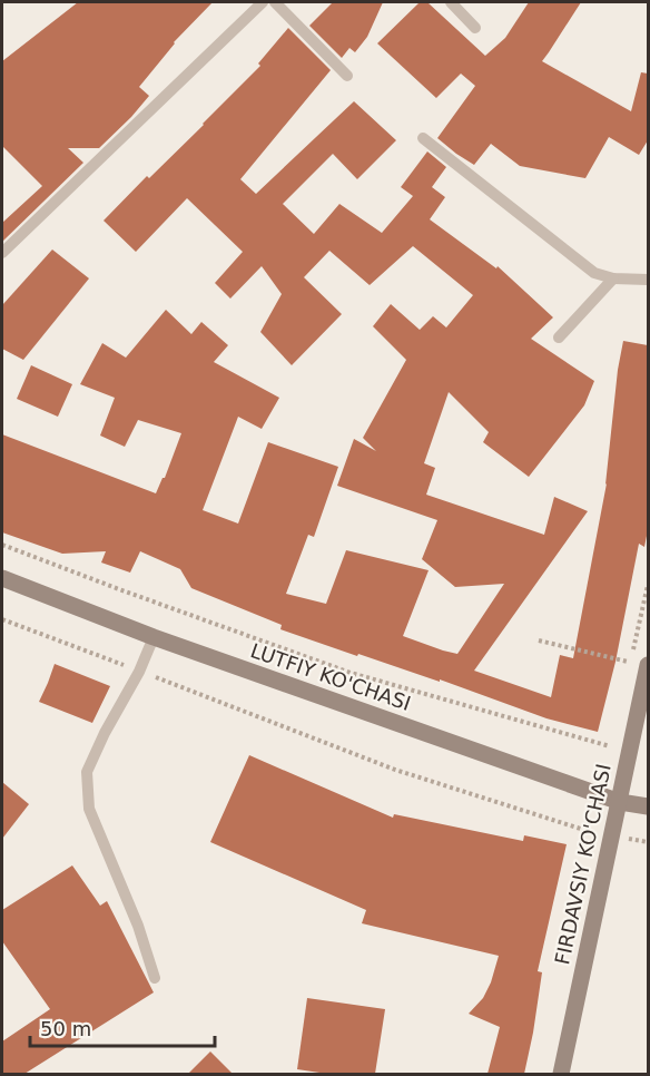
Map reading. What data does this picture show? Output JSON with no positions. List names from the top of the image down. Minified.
{"streets":{"main road":["LUTFIY KO'CHASI","FIRDAVSIY KO'CHASI"]},"crossings":[["LUTFIY KO'CHASI","FIRDAVSIY KO'CHASI"]],"scale_bar":"50 m"}
